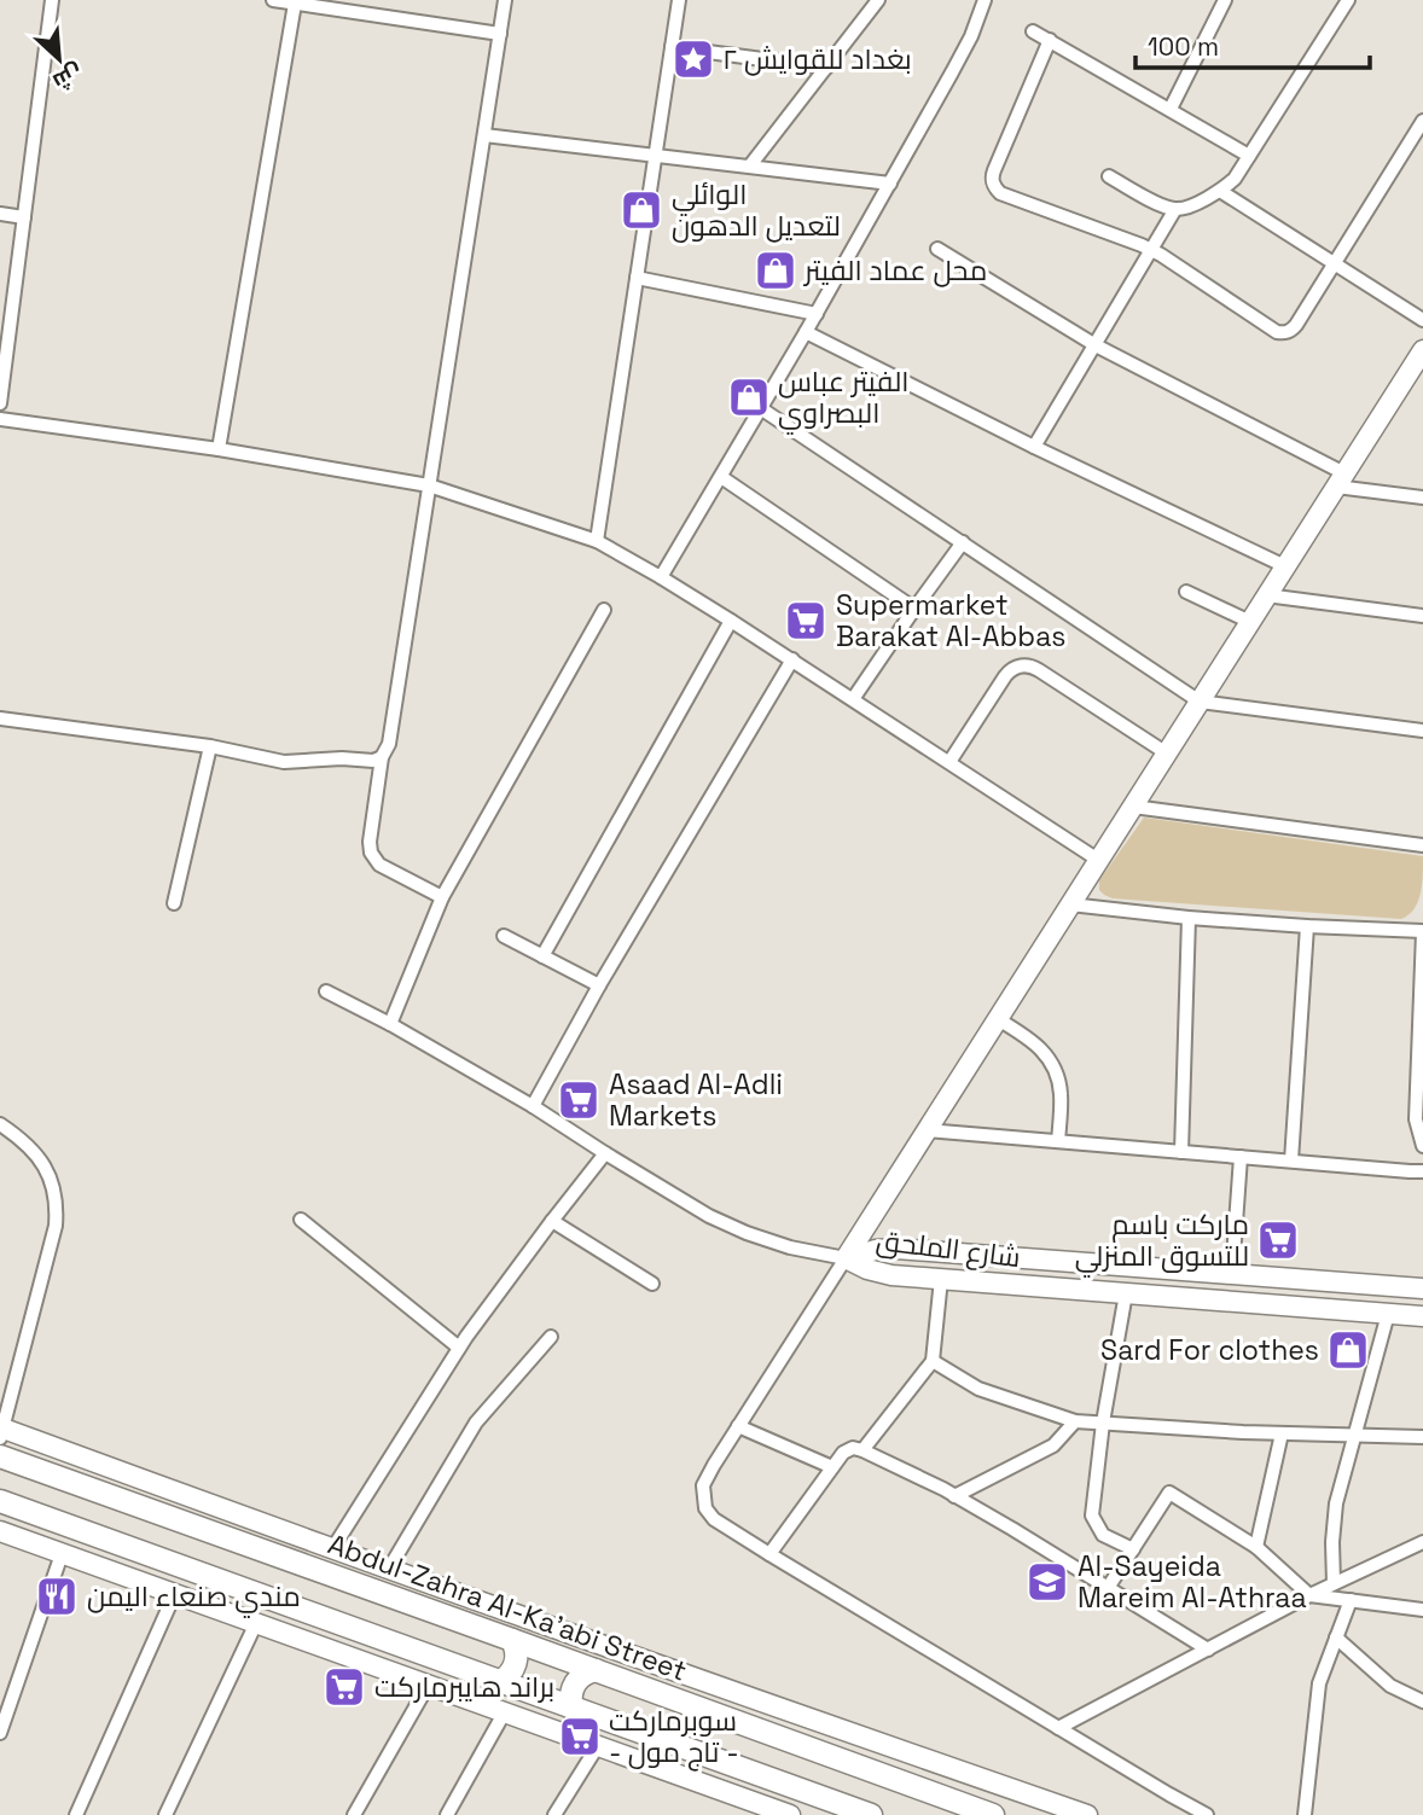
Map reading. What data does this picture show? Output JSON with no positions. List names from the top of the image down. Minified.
{"streets":{"main road":["Abdul-Zahra Al-Ka'abi Street"],"street":["شارع الملحق"]},"places":{"place":["بغداد للقوايش ٢"],"shop":["الوائلي لتعديل الدهون","محل عماد الفيتر","الفيتر عباس البصراوي","Sard For clothes"],"supermarket":["Supermarket Barakat Al-Abbas","Asaad Al-Adli Markets","ماركت باسم للتسوق المنزلي","براند هايبرماركت","سوبرماركت - تاج مول -"],"school or university":["Al-Sayeida Mareim Al-Athraa"],"restaurant":["مندي صنعاء اليمن"]},"scale_bar":"100 m","north":"bottom right"}
